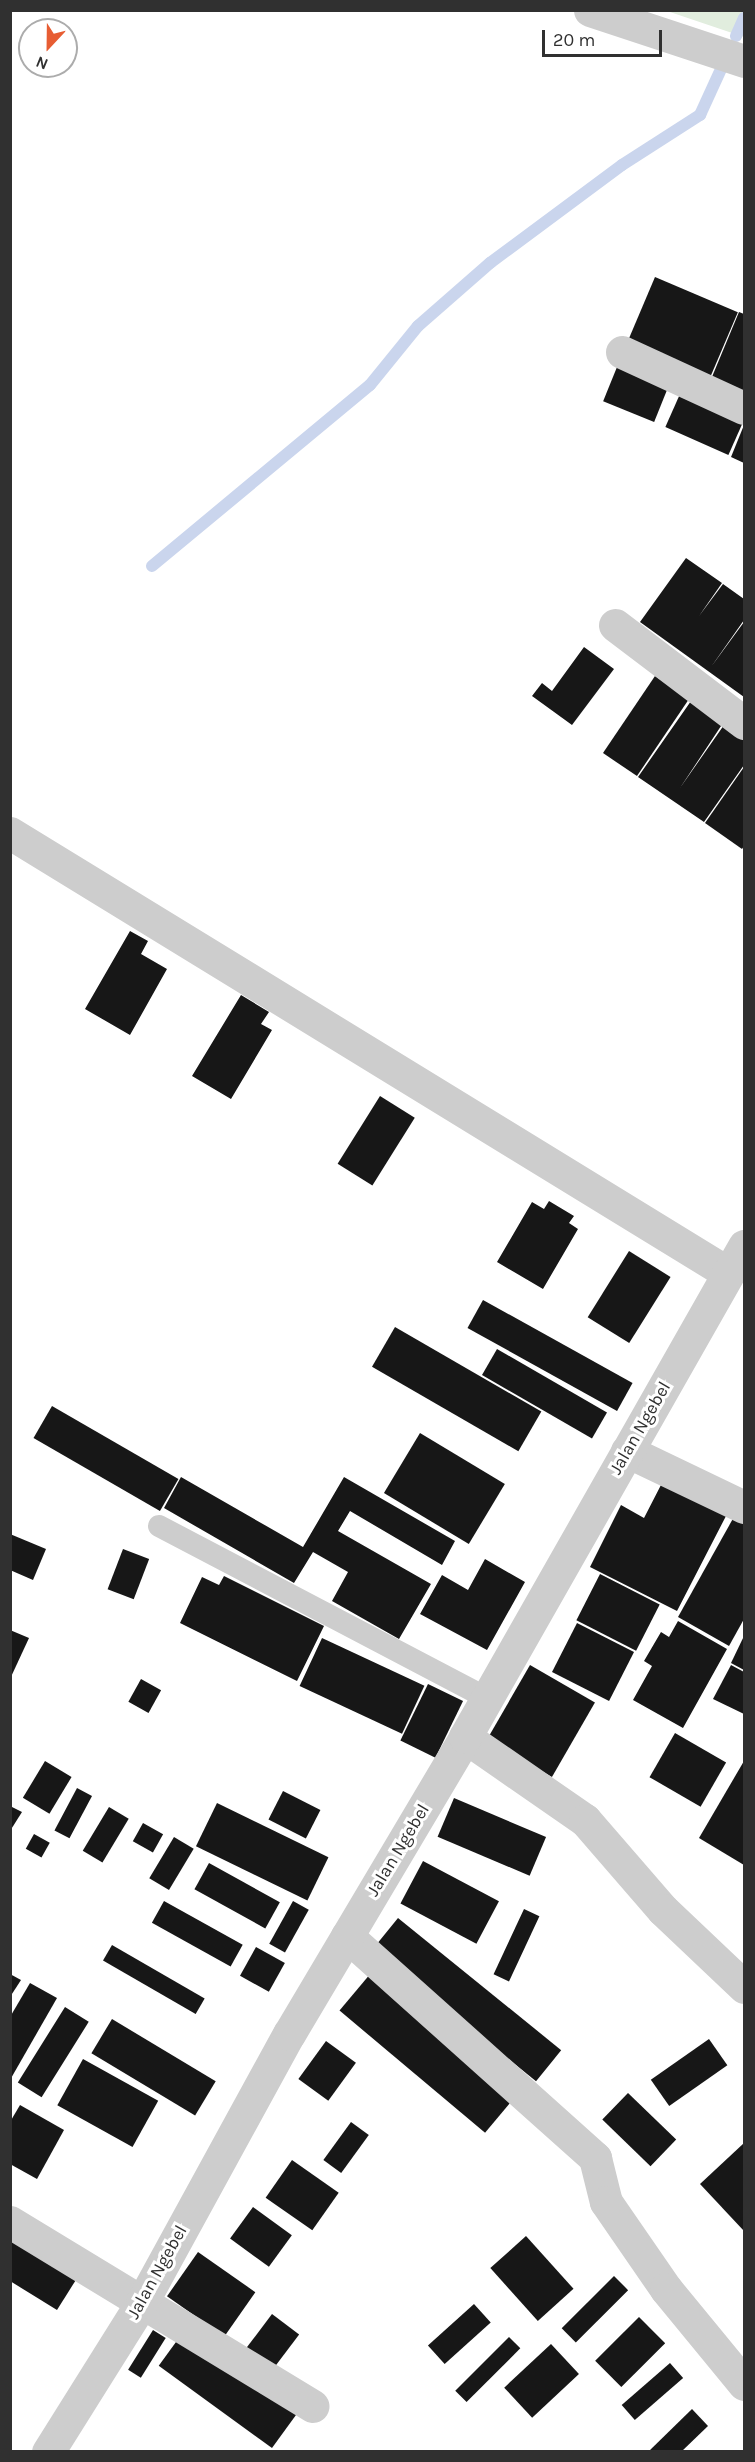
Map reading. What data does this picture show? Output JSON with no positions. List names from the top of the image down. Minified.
{"streets":{"street":["Jalan Ngebel"]},"scale_bar":"20 m","north":"bottom"}
